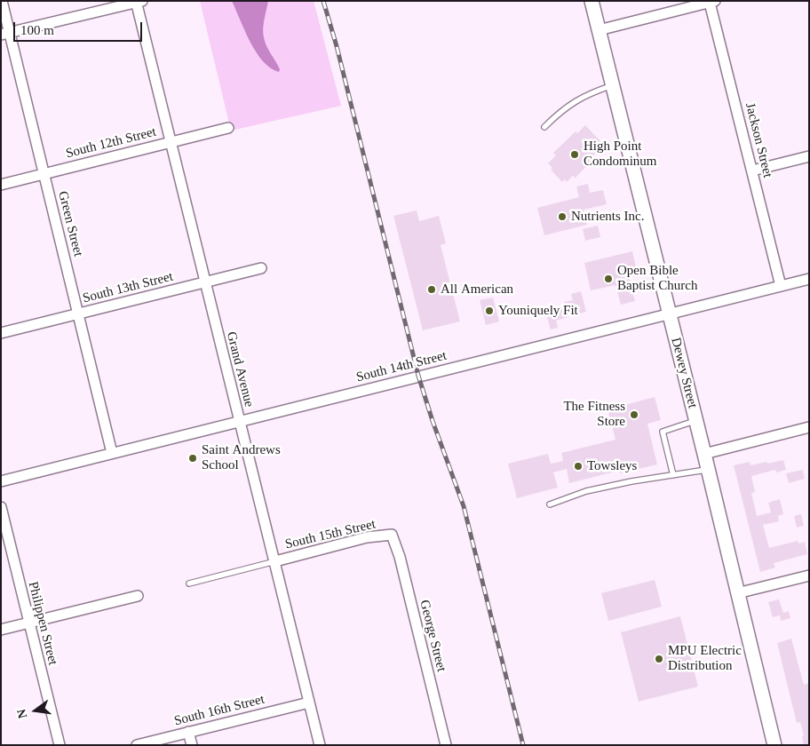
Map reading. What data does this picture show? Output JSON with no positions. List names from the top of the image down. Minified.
{"streets":{"street":["Jackson Street","South 12th Street","Green Street","South 13th Street","South 14th Street","Grand Avenue","Dewey Street","South 15th Street","Philippen Street","George Street","South 16th Street"]},"crossings":[["Jackson Street","South 14th Street"],["South 12th Street","Green Street"],["South 12th Street","Grand Avenue"],["Green Street","South 13th Street"],["Green Street","South 14th Street"],["South 13th Street","Grand Avenue"],["South 14th Street","Grand Avenue"],["South 14th Street","Dewey Street"],["Grand Avenue","South 15th Street"],["Grand Avenue","South 16th Street"],["South 15th Street","George Street"]],"places":["High Point Condominum","Nutrients Inc.","Open Bible Baptist Church","All American","Youniquely Fit","The Fitness Store","Saint Andrews School","Towsleys","MPU Electric Distribution"],"scale_bar":"100 m","north":"left"}
